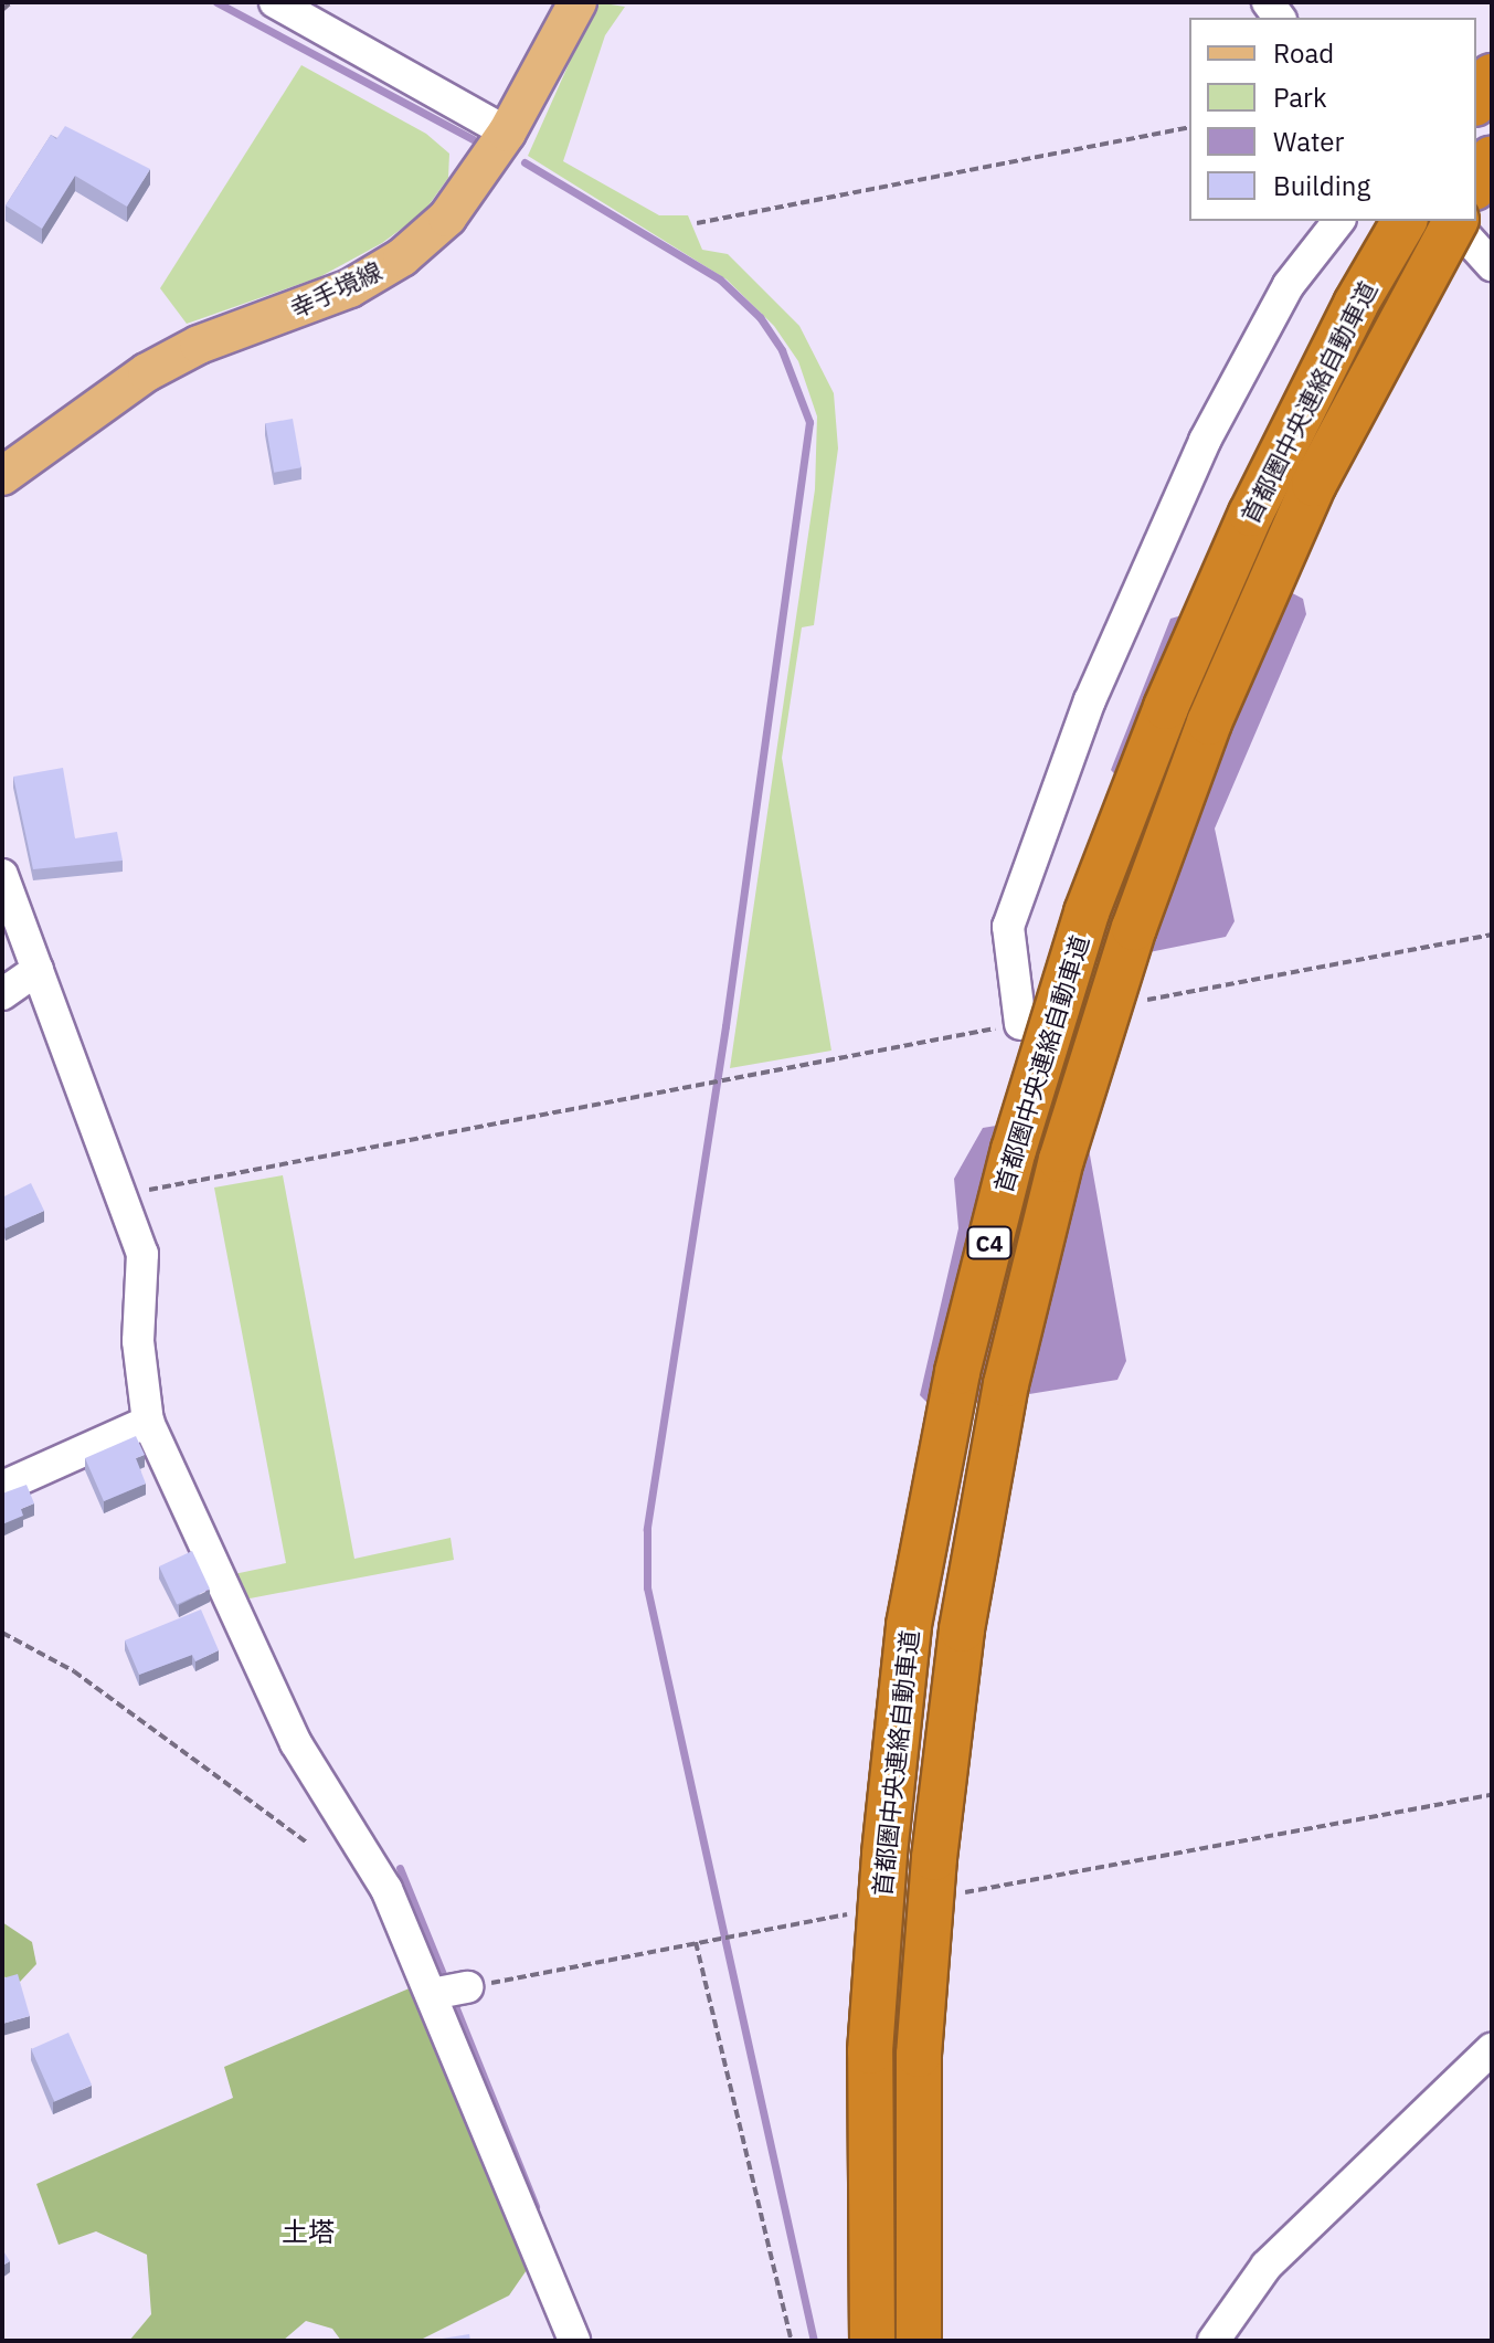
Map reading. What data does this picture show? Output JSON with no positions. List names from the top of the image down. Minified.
{"streets":{"highway":["首都圏中央連絡自動車道","C4"],"main road":["幸手境線"]},"districts":["土塔"],"legend":["Road","Park","Water","Building"]}
